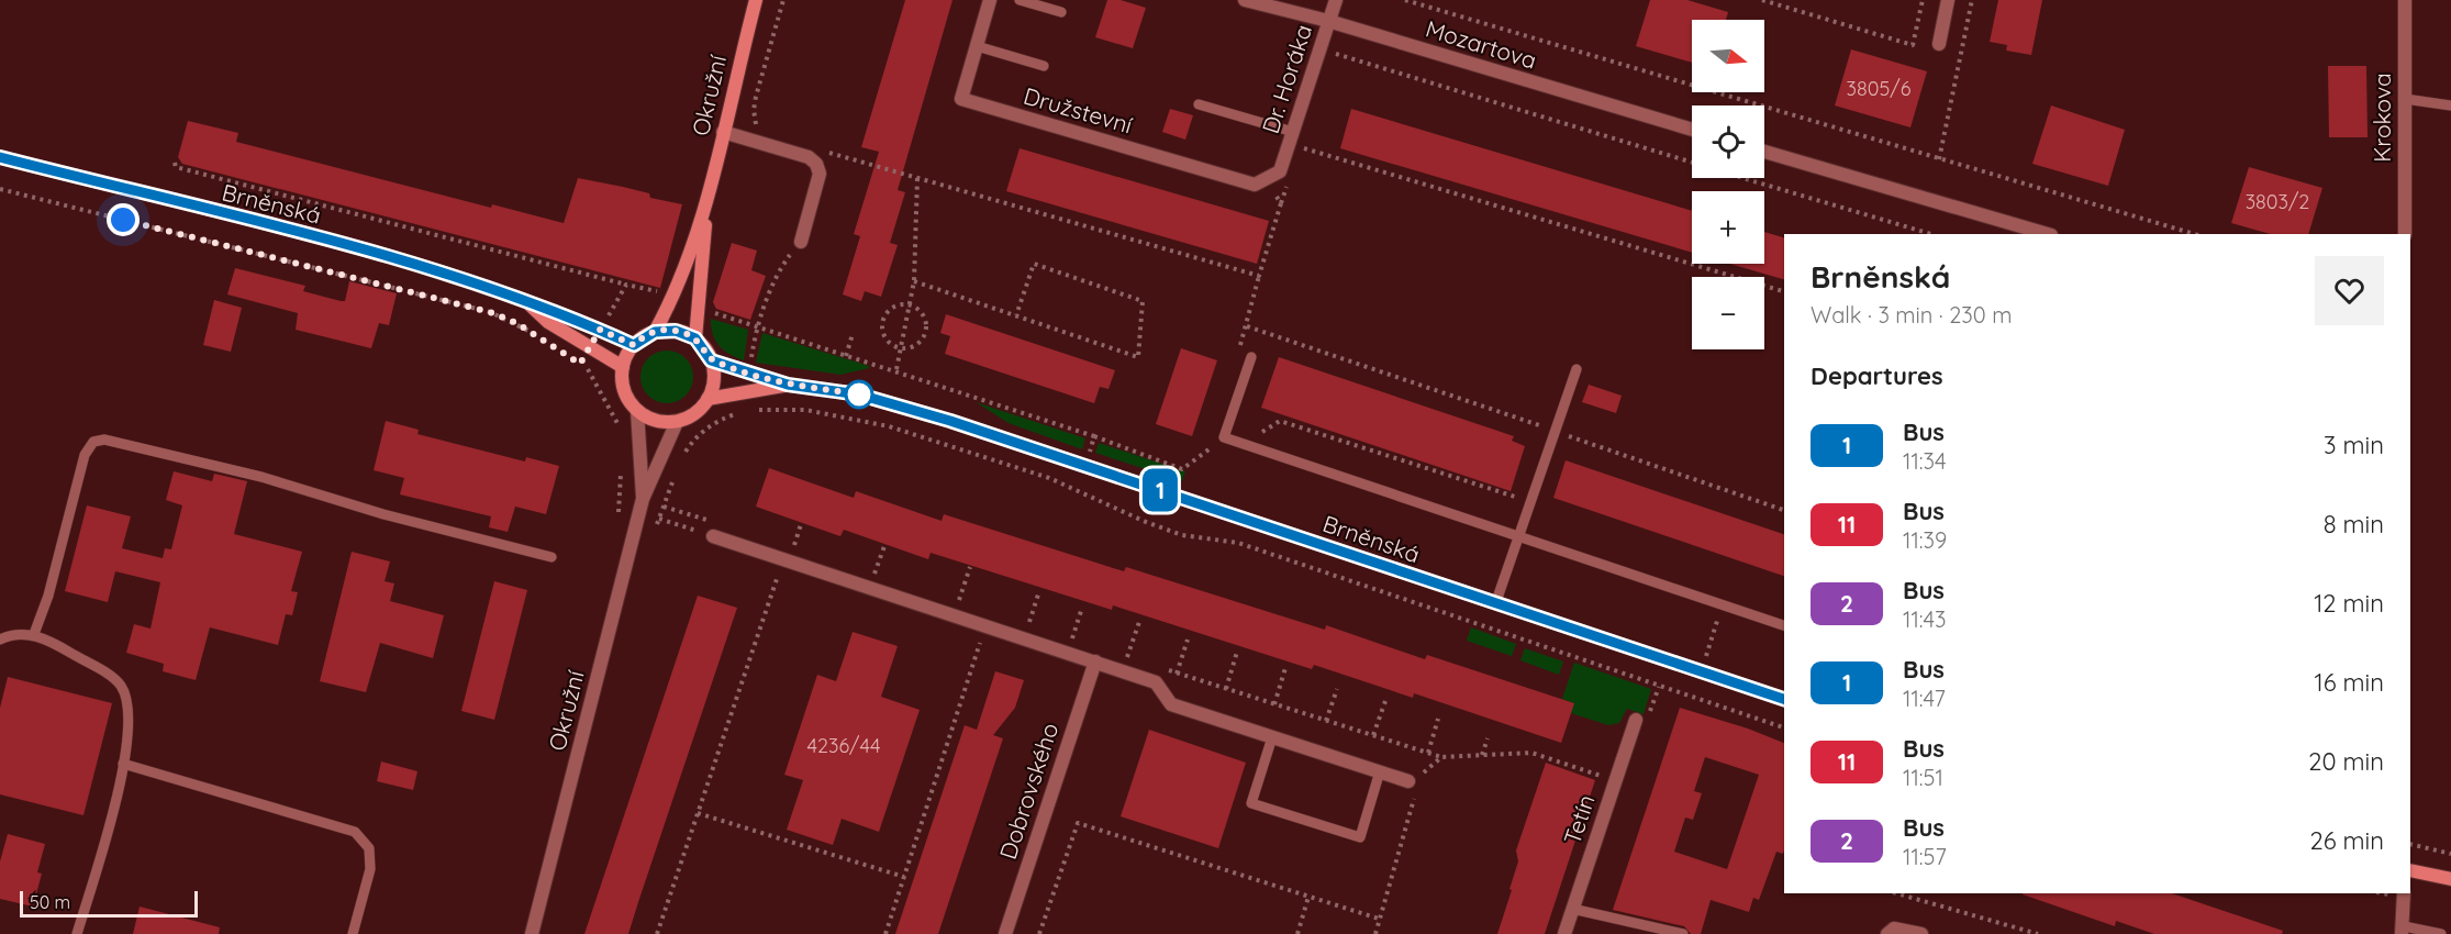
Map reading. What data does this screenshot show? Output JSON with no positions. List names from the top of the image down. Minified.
{"streets":{"main road":["Okružní","Brněnská"],"street":["Mozartova","Dr. Horáka","Družstevní","Krokova","Dobrovského","Tetín"]},"crossings":[["Mozartova","Dr. Horáka"],["Dr. Horáka","Družstevní"],["Okružní","Brněnská"]],"lines":["bus line 1"],"house_numbers":["3805/6","3803/2","4236/44"],"scale_bar":"50 m","north":"right","page":{"on_map":"1","map_buttons":["+","−"],"heading":[["Brněnská","Walk · 3 min · 230 m"],"Departures"],"list":[{"mark":"1","name":"Bus","note":"11:34","value":"3 min"},{"mark":"11","name":"Bus","note":"11:39","value":"8 min"},{"mark":"2","name":"Bus","note":"11:43","value":"12 min"},{"mark":"1","name":"Bus","note":"11:47","value":"16 min"},{"mark":"11","name":"Bus","note":"11:51","value":"20 min"},{"mark":"2","name":"Bus","note":"11:57","value":"26 min"}],"scale":"50 m"}}
